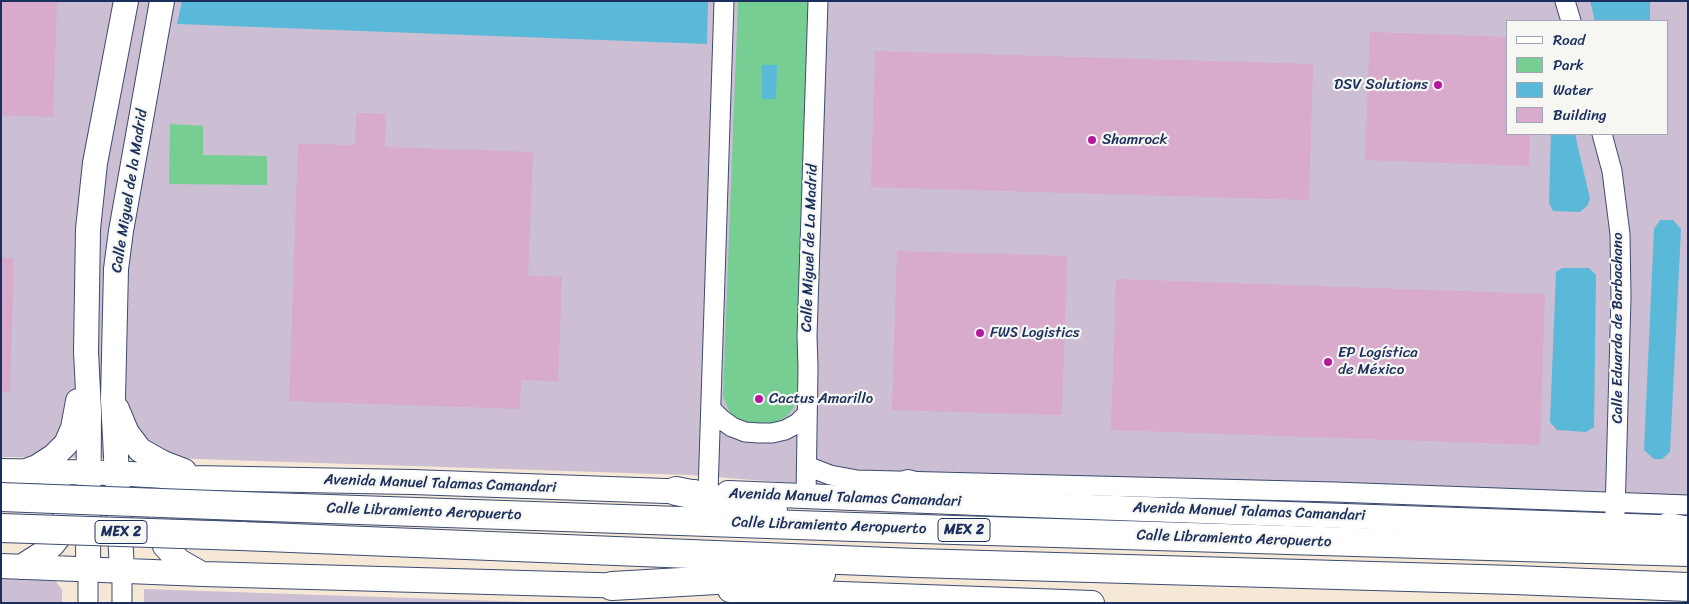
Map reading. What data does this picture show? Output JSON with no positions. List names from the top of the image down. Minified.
{"streets":{"highway":["Calle Libramiento Aeropuerto","MEX 2"],"main road":["Calle Miguel de la Madrid","Avenida Manuel Talamas Camandari"],"street":["Calle Miguel de La Madrid","Calle Eduarda de Barbachano"]},"crossings":[["Calle Miguel de la Madrid","Avenida Manuel Talamas Camandari"],["Calle Miguel de La Madrid","Avenida Manuel Talamas Camandari"],["Calle Eduarda de Barbachano","Avenida Manuel Talamas Camandari"]],"places":["DSV Solutions","Shamrock","FWS Logistics","EP Logística de México","Cactus Amarillo"],"legend":["Road","Park","Water","Building"]}
